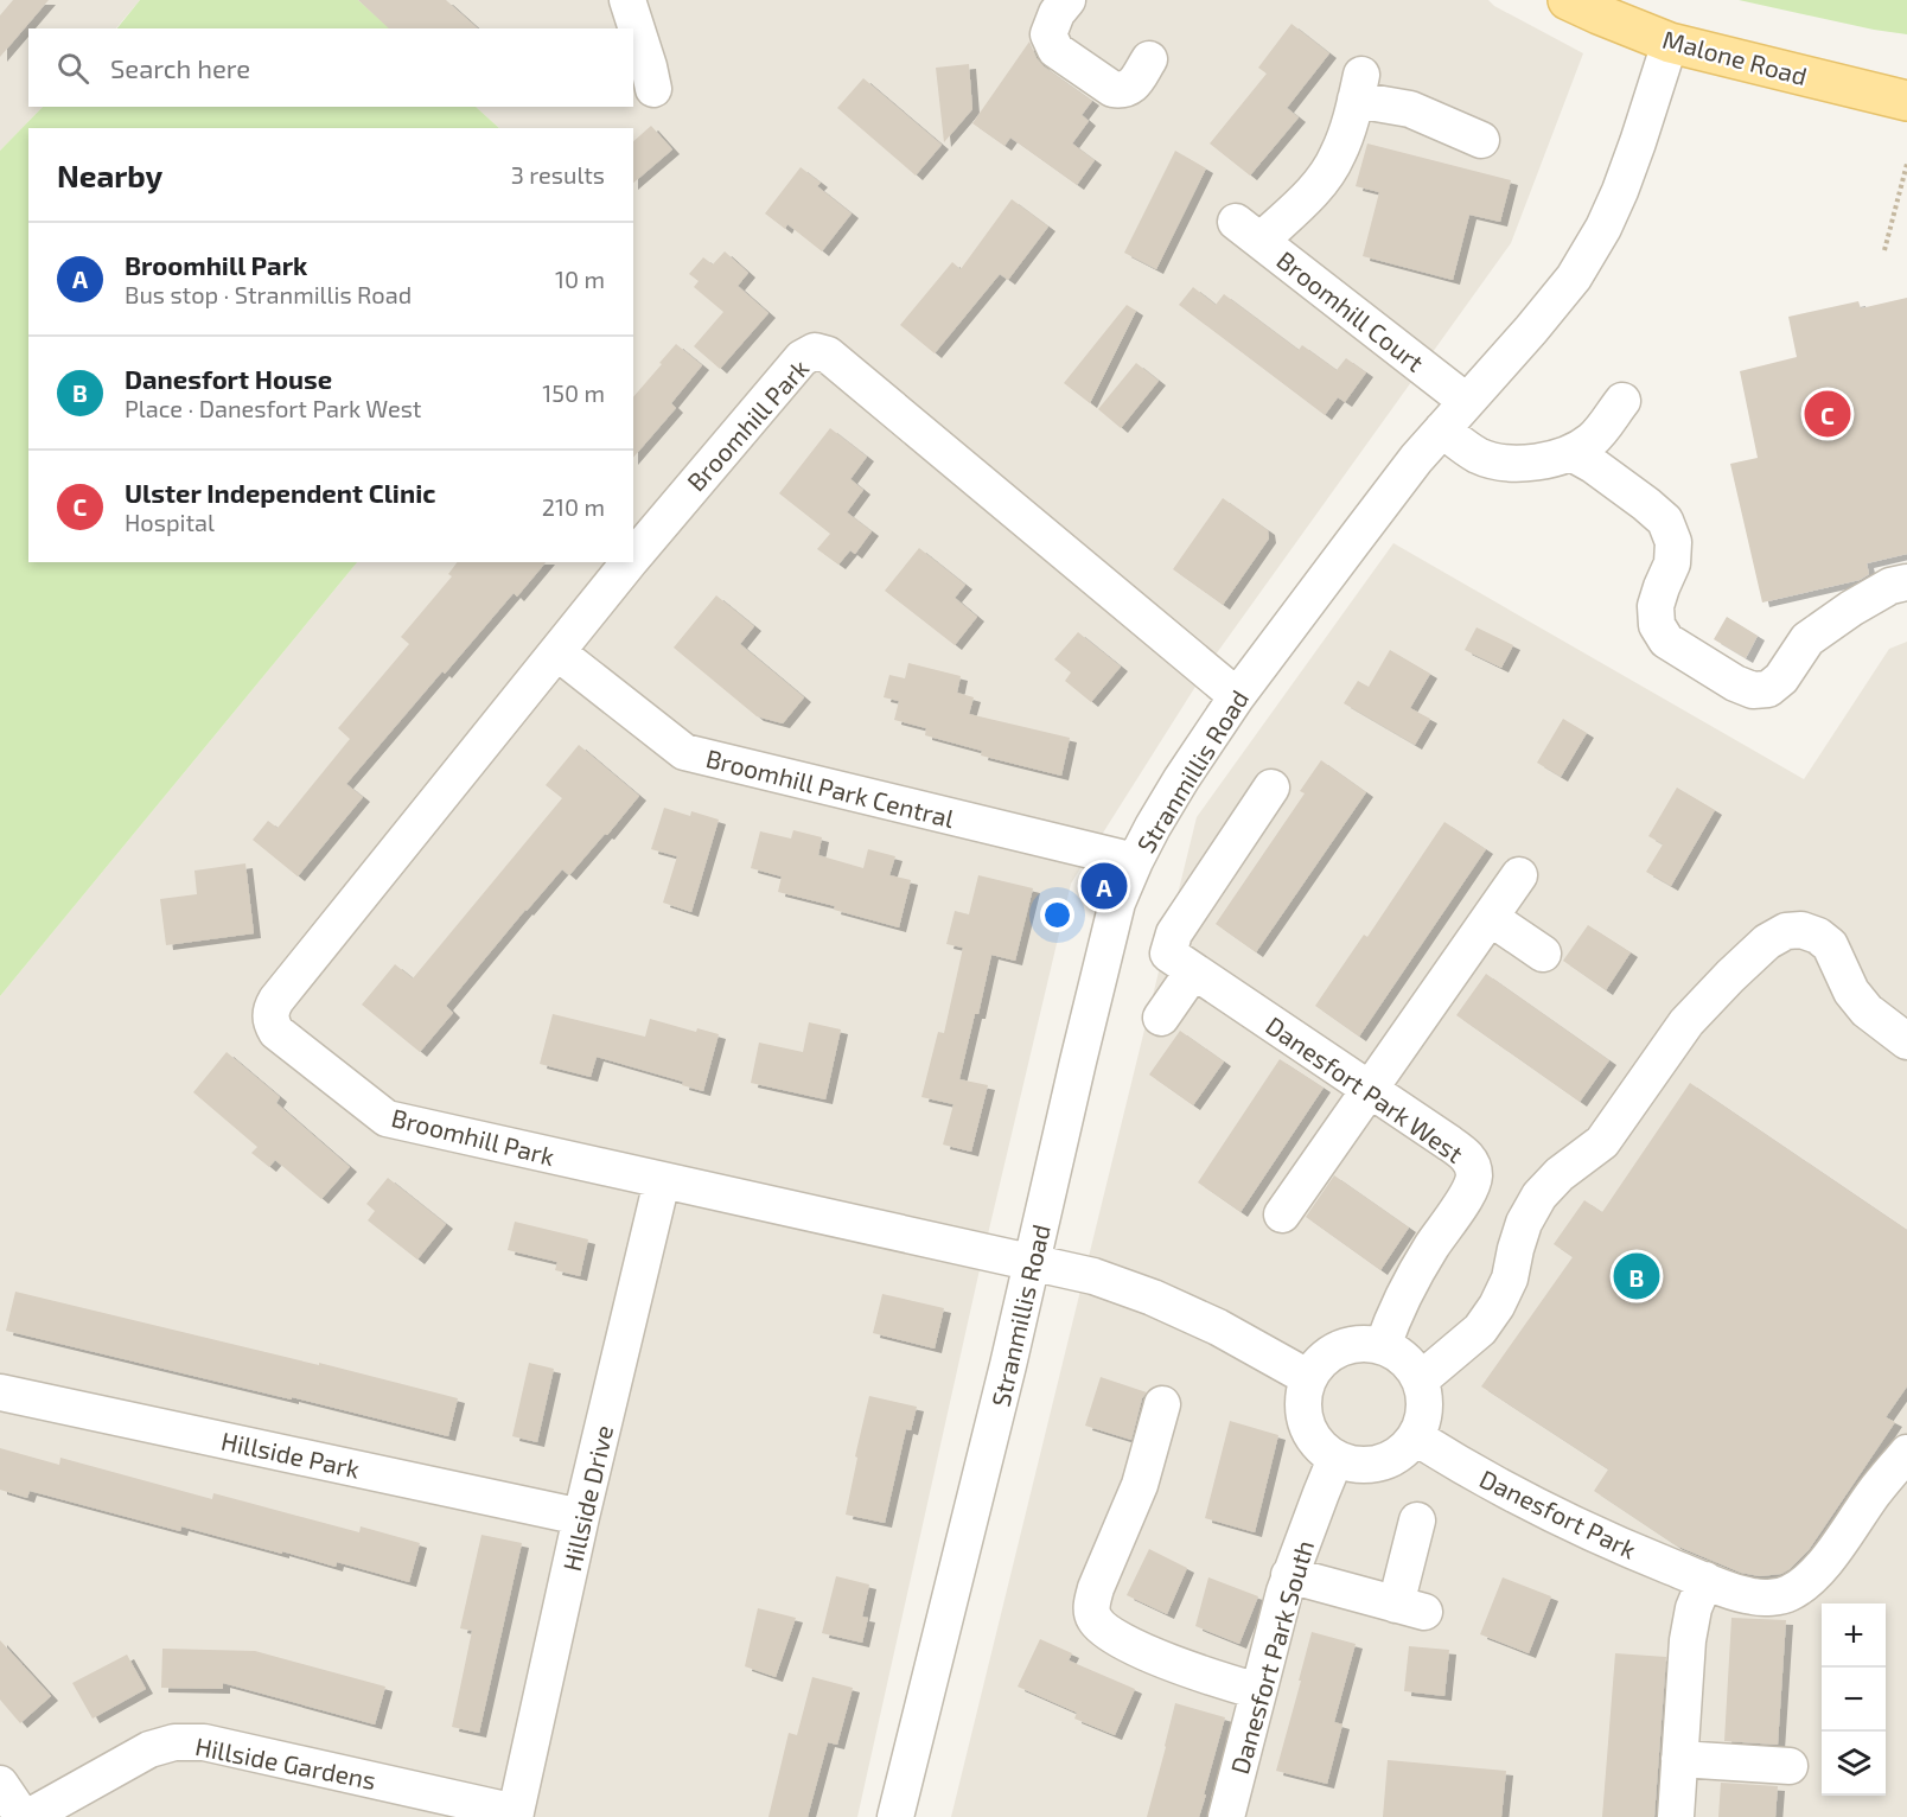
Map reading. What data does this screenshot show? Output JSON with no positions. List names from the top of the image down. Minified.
{"streets":{"main road":["Malone Road"],"street":["Broomhill Court","Broomhill Park","Stranmillis Road","Broomhill Park Central","Danesfort Park West","Hillside Park","Hillside Drive","Danesfort Park","Danesfort Park South","Hillside Gardens"]},"crossings":[["Malone Road","Stranmillis Road"],["Broomhill Court","Stranmillis Road"],["Broomhill Park","Stranmillis Road"],["Broomhill Park","Broomhill Park Central"],["Broomhill Park","Hillside Drive"],["Stranmillis Road","Broomhill Park Central"],["Danesfort Park West","Danesfort Park"],["Danesfort Park West","Danesfort Park South"],["Hillside Park","Hillside Drive"],["Hillside Drive","Hillside Gardens"],["Danesfort Park","Danesfort Park South"]],"page":{"search":"Search here","heading":["Nearby","3 results"],"list":[{"mark":"A","name":"Broomhill Park","note":"Bus stop · Stranmillis Road","value":"10 m"},{"mark":"B","name":"Danesfort House","note":"Place · Danesfort Park West","value":"150 m"},{"mark":"C","name":"Ulster Independent Clinic","note":"Hospital","value":"210 m"}],"pins":["C","A","B"],"map_buttons":["+","−"]}}
